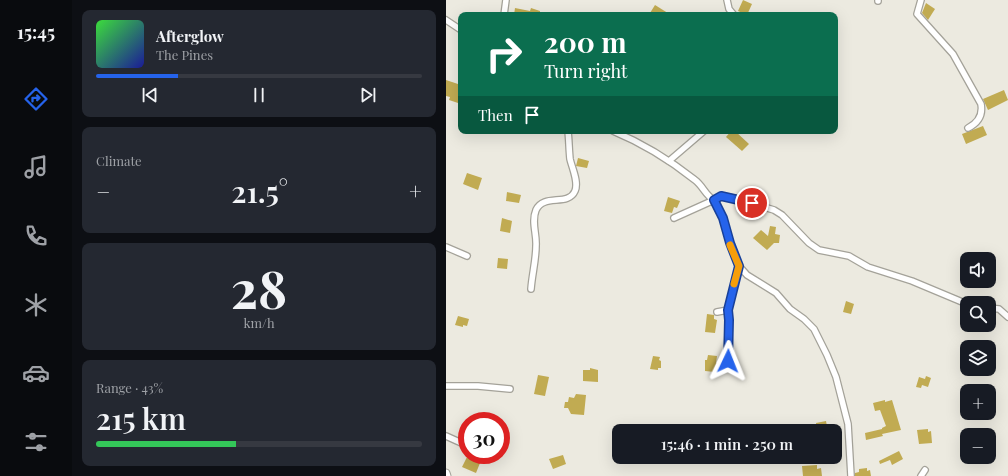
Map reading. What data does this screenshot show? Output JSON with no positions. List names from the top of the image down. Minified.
{"page":{"tabs":"15:45","turn":["200 m","Turn right"],"song":["Afterglow","The Pines"],"then":"Then","tile":["Climate",["28","km/h"],["Range · 43%","215 km"]],"heat":["−","21.5°","+"],"map_buttons":["+","−"],"limit":"30","trip":"15:46 · 1 min · 250 m"}}
